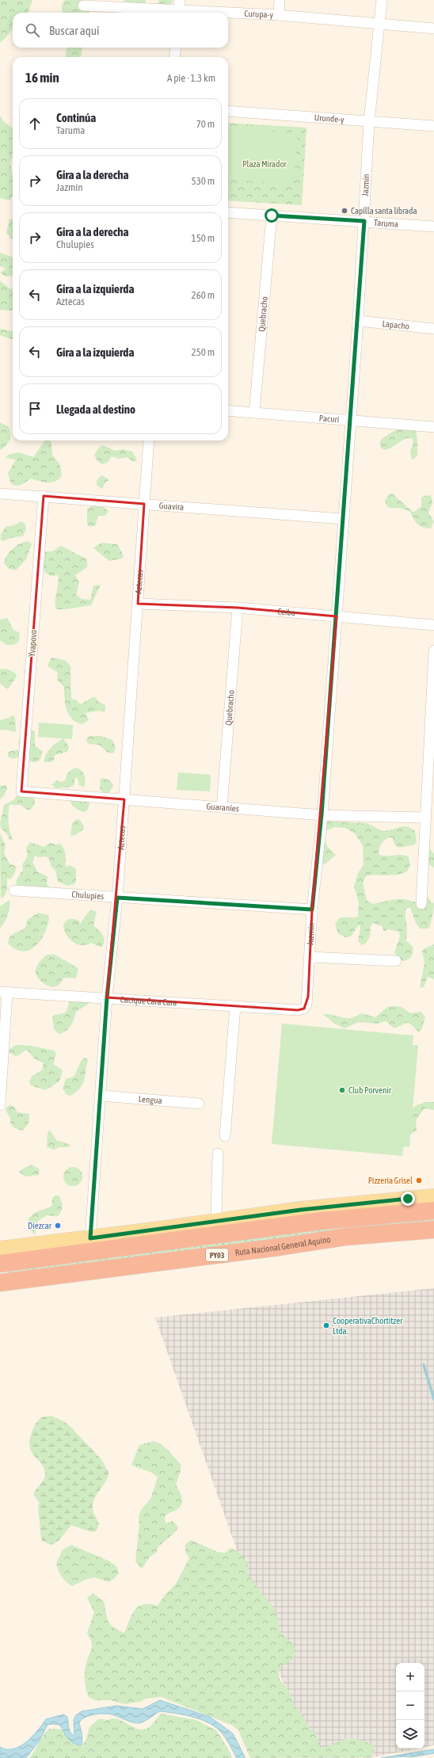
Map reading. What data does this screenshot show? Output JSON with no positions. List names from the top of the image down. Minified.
{"streets":{"highway":["Ruta Nacional General Aquino","PY03"],"street":["Curupa-y","Urunde-y","Jazmín","Taruma","Quebracho","Lapacho","Pacuri","Guavira","Aztecas","Ceibo","Yvapovo","Guaraníes","Chulupies","Cacique Cara Cara","Lengua"]},"crossings":[["Curupa-y","Jazmín"],["Urunde-y","Jazmín"],["Jazmín","Taruma"],["Jazmín","Lapacho"],["Jazmín","Pacuri"],["Jazmín","Guavira"],["Jazmín","Ceibo"],["Jazmín","Guaraníes"],["Jazmín","Chulupies"],["Jazmín","Cacique Cara Cara"],["Taruma","Quebracho"],["Quebracho","Pacuri"],["Quebracho","Ceibo"],["Quebracho","Guaraníes"],["Guavira","Aztecas"],["Guavira","Yvapovo"],["Aztecas","Ceibo"],["Aztecas","Guaraníes"],["Aztecas","Chulupies"],["Aztecas","Cacique Cara Cara"],["Aztecas","Lengua"],["Yvapovo","Guaraníes"]],"parks":["Plaza Mirador"],"places":["Capilla santa librada","Club Porvenir","Pizzeria Grisel","Diezcar","CooperativaChortitzer Ltda."],"page":{"search":"Buscar aquí","heading":["16 min","A pie · 1.3 km"],"list":[["Continúa","Taruma","70 m"],["Gira a la derecha","Jazmín","530 m"],["Gira a la derecha","Chulupies","150 m"],["Gira a la izquierda","Aztecas","260 m"],["Gira a la izquierda","250 m"],"Llegada al destino"],"map_buttons":["+","−"]}}
